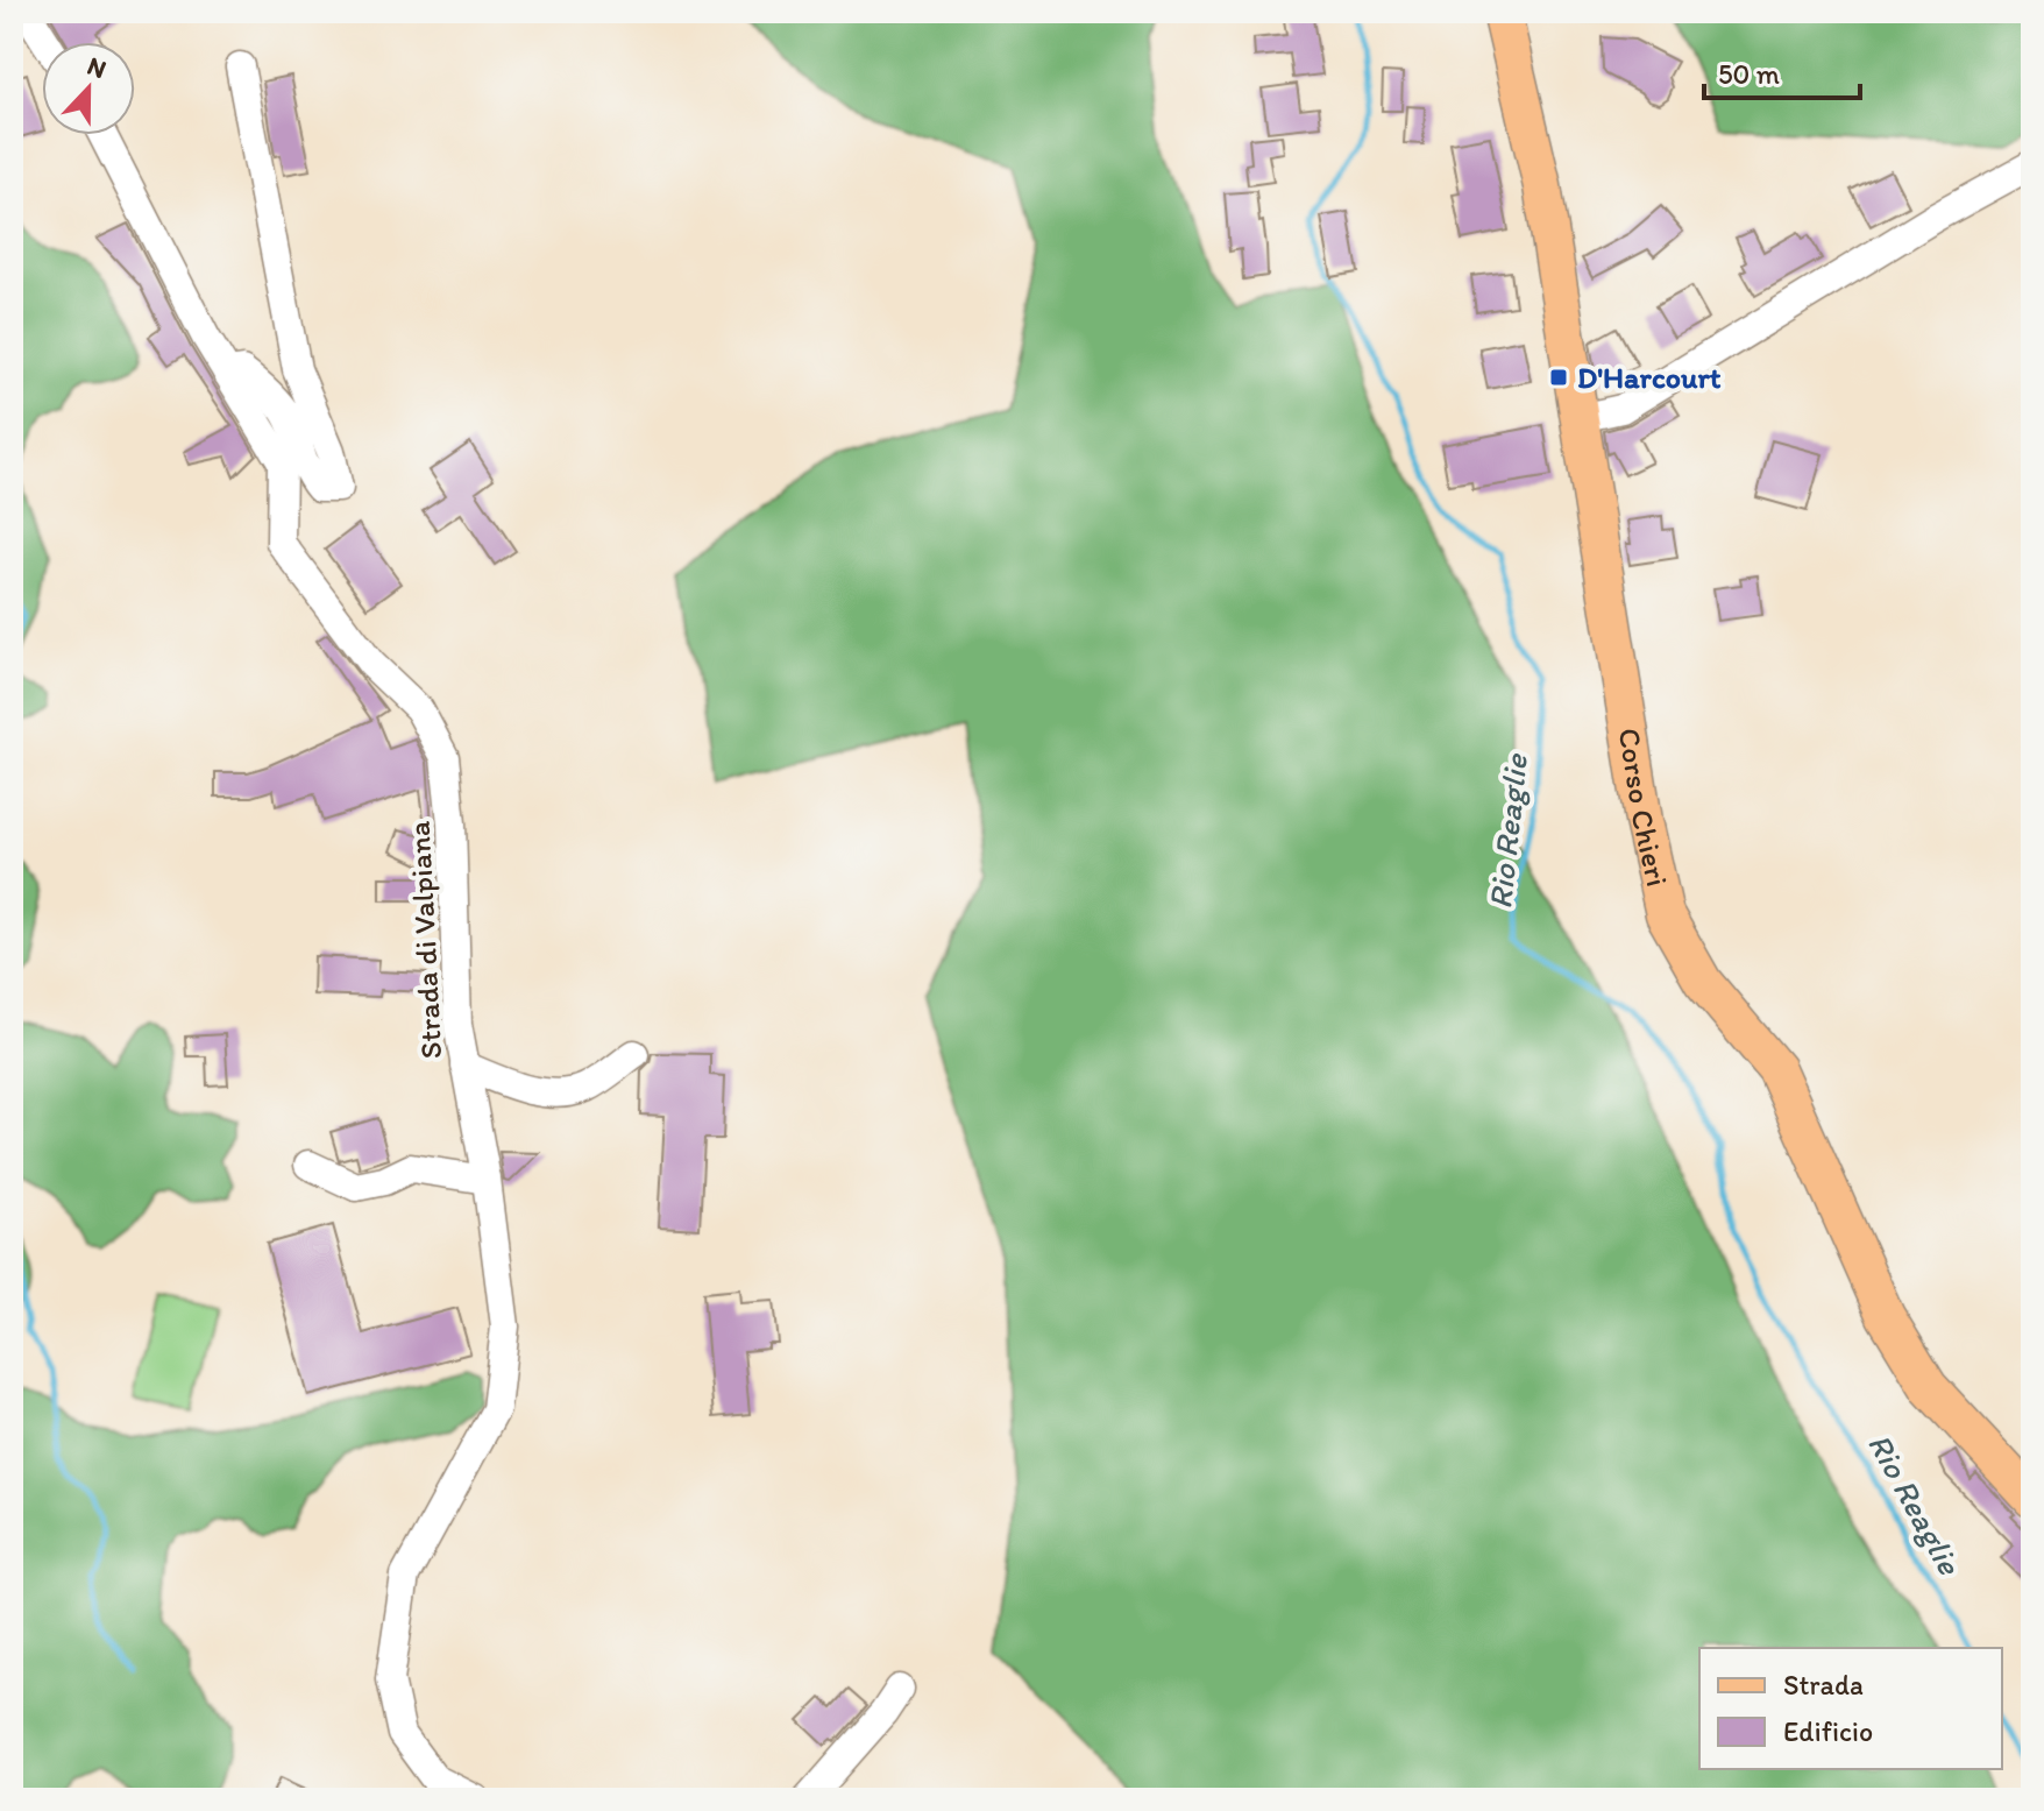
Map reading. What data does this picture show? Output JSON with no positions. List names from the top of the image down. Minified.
{"streets":{"main road":["Corso Chieri"],"street":["Strada di Valpiana"]},"water":["Rio Reaglie"],"places":{"transit":["D'Harcourt"]},"legend":["Strada","Edificio"],"scale_bar":"50 m","north":"top"}
